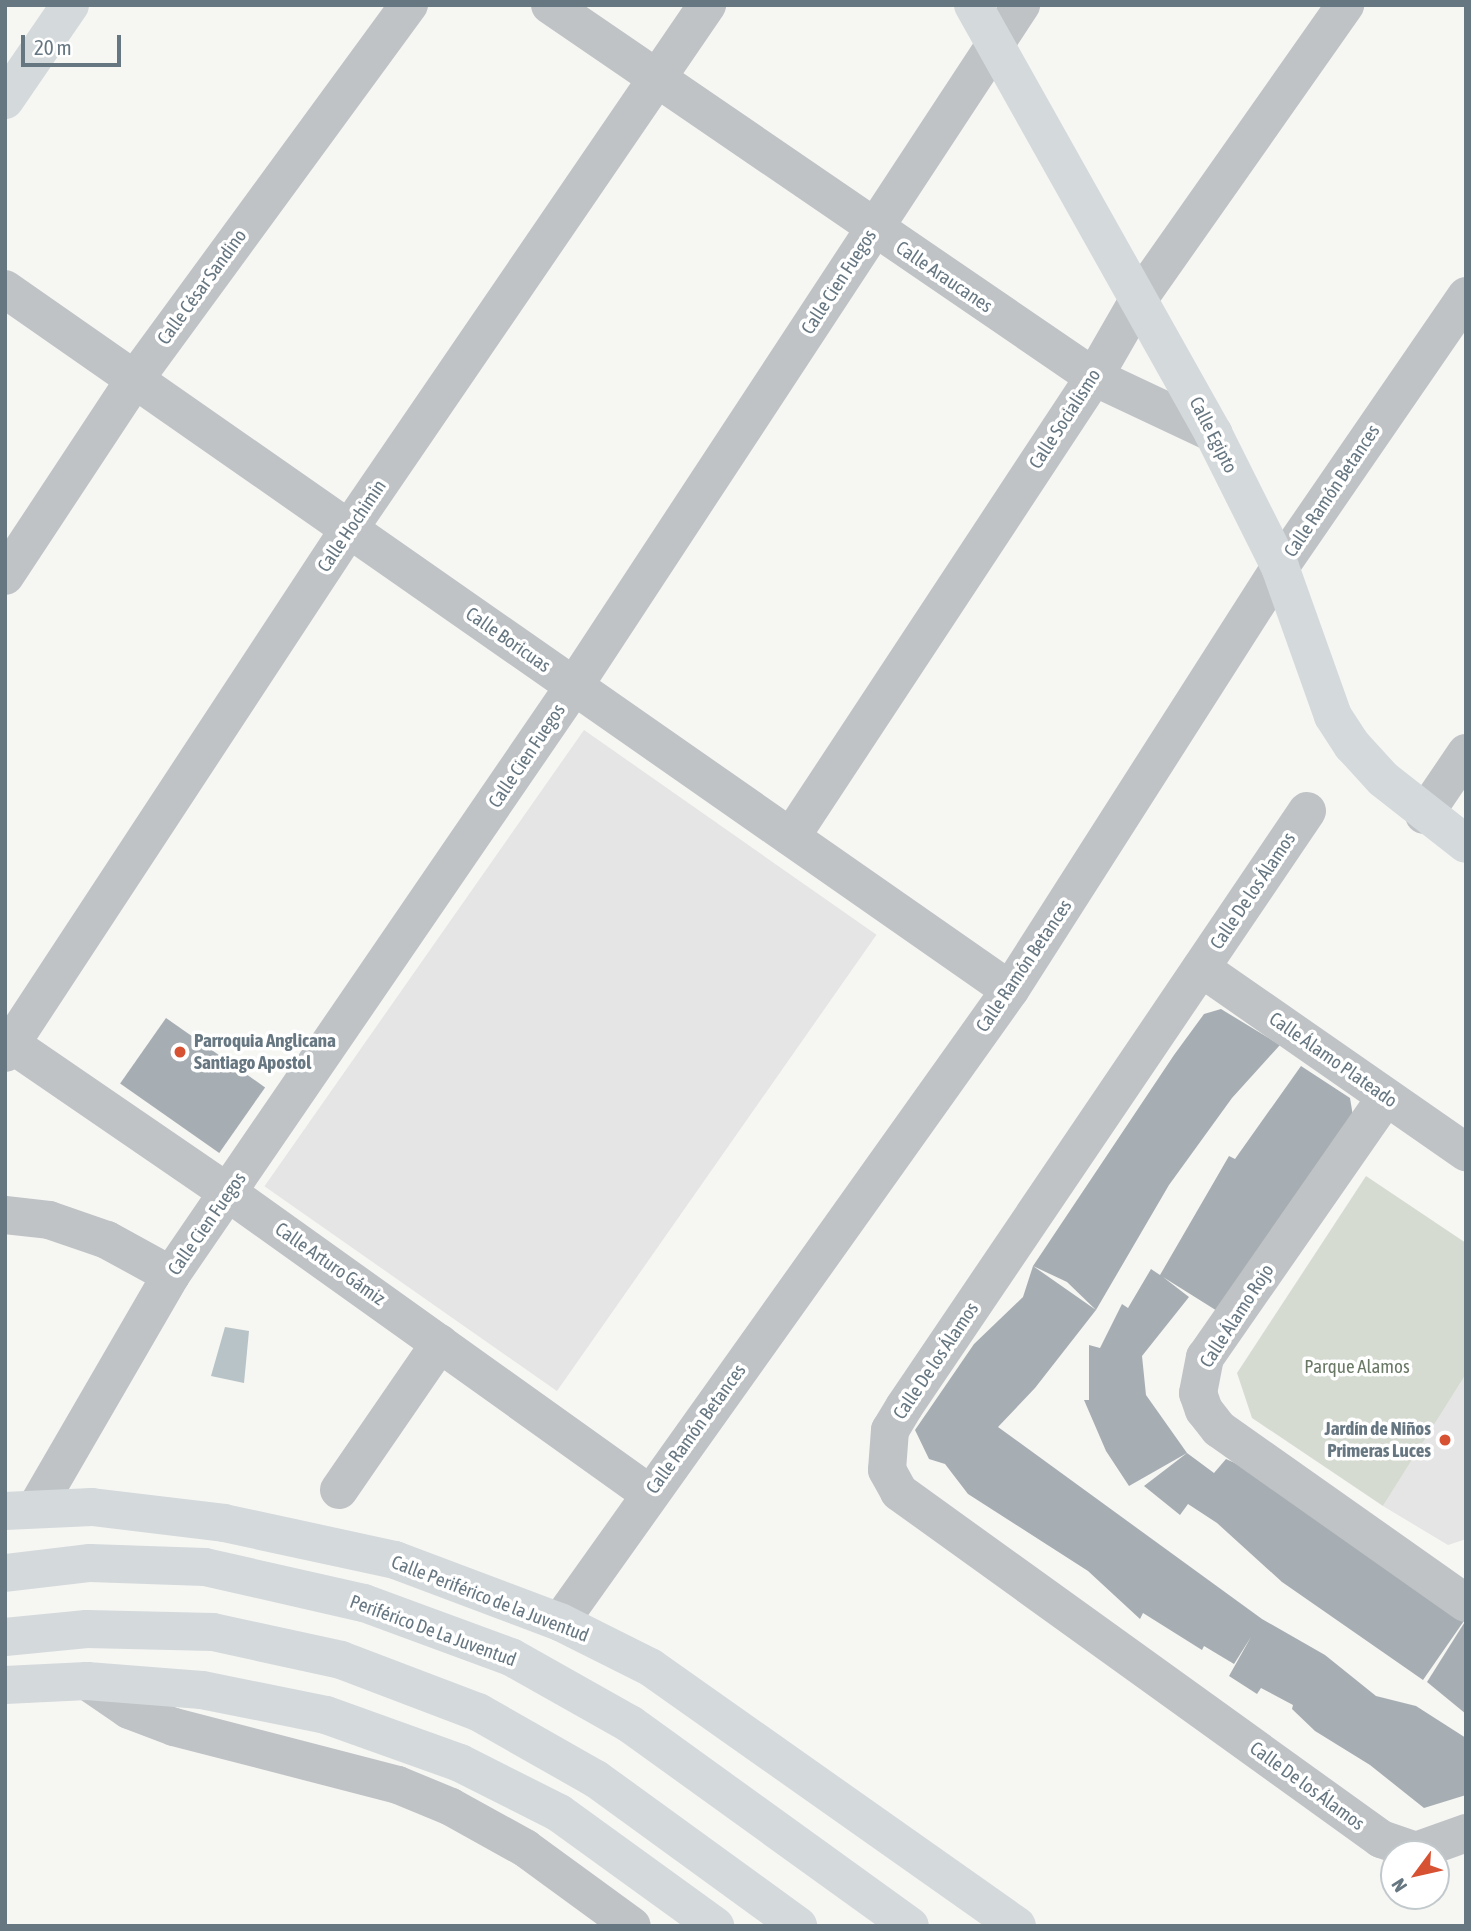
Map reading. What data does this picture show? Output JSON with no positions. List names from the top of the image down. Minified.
{"streets":{"main road":["Calle Egipto","Calle Periférico de la Juventud","Periférico De La Juventud"],"street":["Calle Araucanes","Calle Cien Fuegos","Calle César Sandino","Calle Socialismo","Calle Ramón Betances","Calle Hochimin","Calle Boricuas","Calle De los Álamos","Calle Álamo Plateado","Calle Arturo Gámiz","Calle Álamo Rojo"]},"crossings":[["Calle Araucanes","Calle Cien Fuegos"],["Calle Araucanes","Calle Socialismo"],["Calle Araucanes","Calle Egipto"],["Calle Araucanes","Calle Hochimin"],["Calle Cien Fuegos","Calle Egipto"],["Calle Cien Fuegos","Calle Boricuas"],["Calle Cien Fuegos","Calle Arturo Gámiz"],["Calle Cien Fuegos","Calle Periférico de la Juventud"],["Calle César Sandino","Calle Boricuas"],["Calle Socialismo","Calle Egipto"],["Calle Socialismo","Calle Boricuas"],["Calle Egipto","Calle Ramón Betances"],["Calle Ramón Betances","Calle Boricuas"],["Calle Ramón Betances","Calle Arturo Gámiz"],["Calle Ramón Betances","Calle Periférico de la Juventud"],["Calle Hochimin","Calle Boricuas"],["Calle Hochimin","Calle Arturo Gámiz"],["Calle De los Álamos","Calle Álamo Plateado"],["Calle Álamo Plateado","Calle Álamo Rojo"]],"parks":["Parque Alamos"],"places":["Parroquia Anglicana Santiago Apostol","Jardín de Niños Primeras Luces"],"scale_bar":"20 m","north":"bottom left"}
